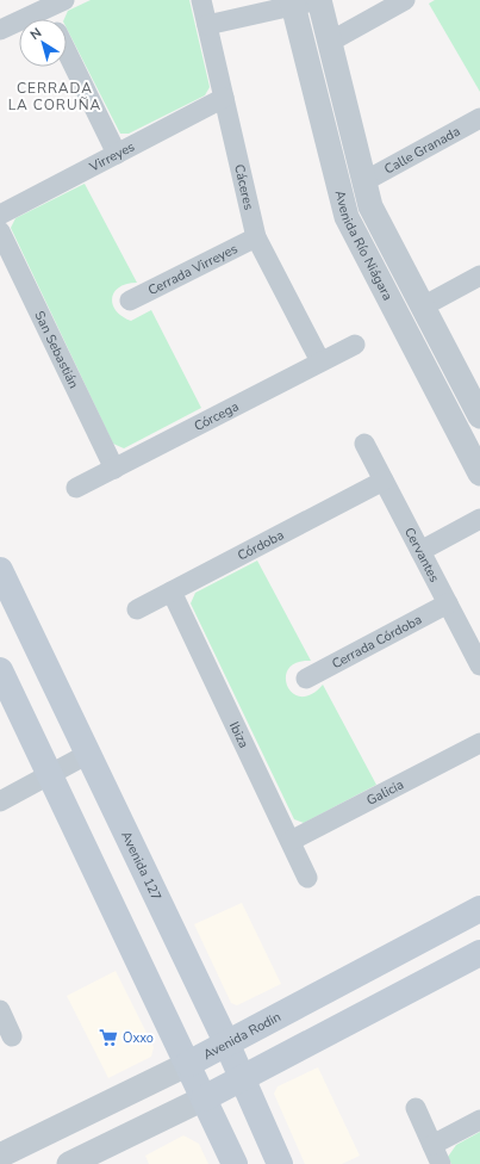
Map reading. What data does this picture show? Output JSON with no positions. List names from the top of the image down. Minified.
{"streets":{"main road":["Avenida 127","Avenida Rodin"],"street":["Calle Granada","Virreyes","Cáceres","Avenida Río Niágara","Cerrada Virreyes","San Sebastián","Córcega","Córdoba","Cervantes","Cerrada Córdoba","Ibiza","Galicia"]},"crossings":[["Calle Granada","Avenida Río Niágara"],["Virreyes","Cáceres"],["Cáceres","Cerrada Virreyes"],["Cáceres","Córcega"],["San Sebastián","Córcega"],["Córdoba","Cervantes"],["Córdoba","Ibiza"],["Cervantes","Cerrada Córdoba"],["Ibiza","Galicia"],["Avenida 127","Avenida Rodin"]],"districts":["CERRADA LA CORUÑA"],"places":{"supermarket":["Oxxo"]},"north":"top left"}
